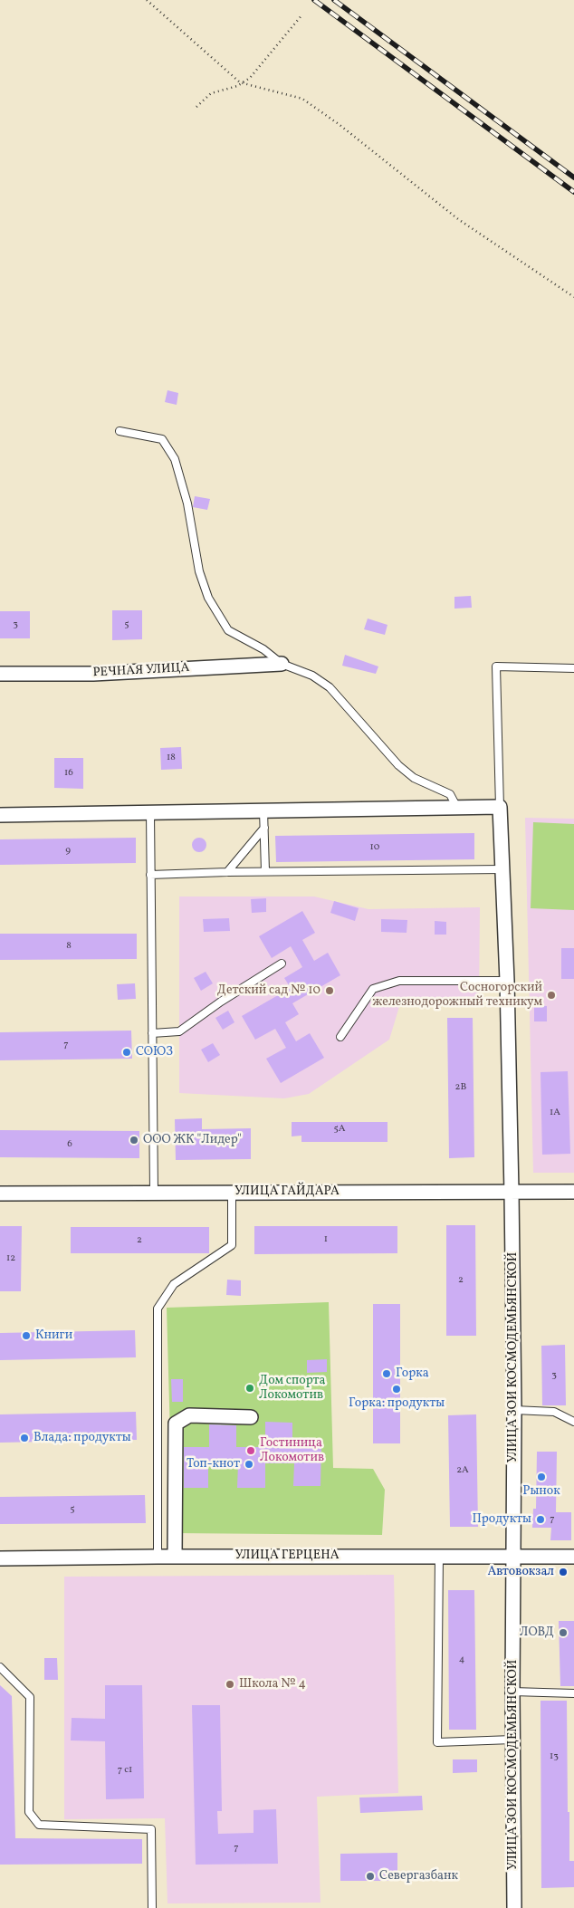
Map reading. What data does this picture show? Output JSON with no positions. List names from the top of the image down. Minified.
{"streets":{"street":["РЕЧНАЯ УЛИЦА","УЛИЦА ГАЙДАРА","УЛИЦА ЗОИ КОСМОДЕМЬЯНСКОЙ","УЛИЦА ГЕРЦЕНА"]},"crossings":[["УЛИЦА ГАЙДАРА","УЛИЦА ЗОИ КОСМОДЕМЬЯНСКОЙ"],["УЛИЦА ЗОИ КОСМОДЕМЬЯНСКОЙ","УЛИЦА ГЕРЦЕНА"]],"places":["Детский сад № 10","Сосногорский железнодорожный техникум","СОЮЗ","ООО ЖК \"Лидер\"","Книги","Горка","Дом спорта Локомотив","Горка: продукты","Влада: продукты","Гостиница Локомотив","Топ-кнот","Рынок","Продукты","Автовокзал","ЛОВД","Школа № 4","Севергазбанк"],"house_numbers":["3","5","18","16","10","9","8","7","2В","1А","5А","6","1","2","12","2","3","2А","5","7","4","13","7 с1","7"]}
